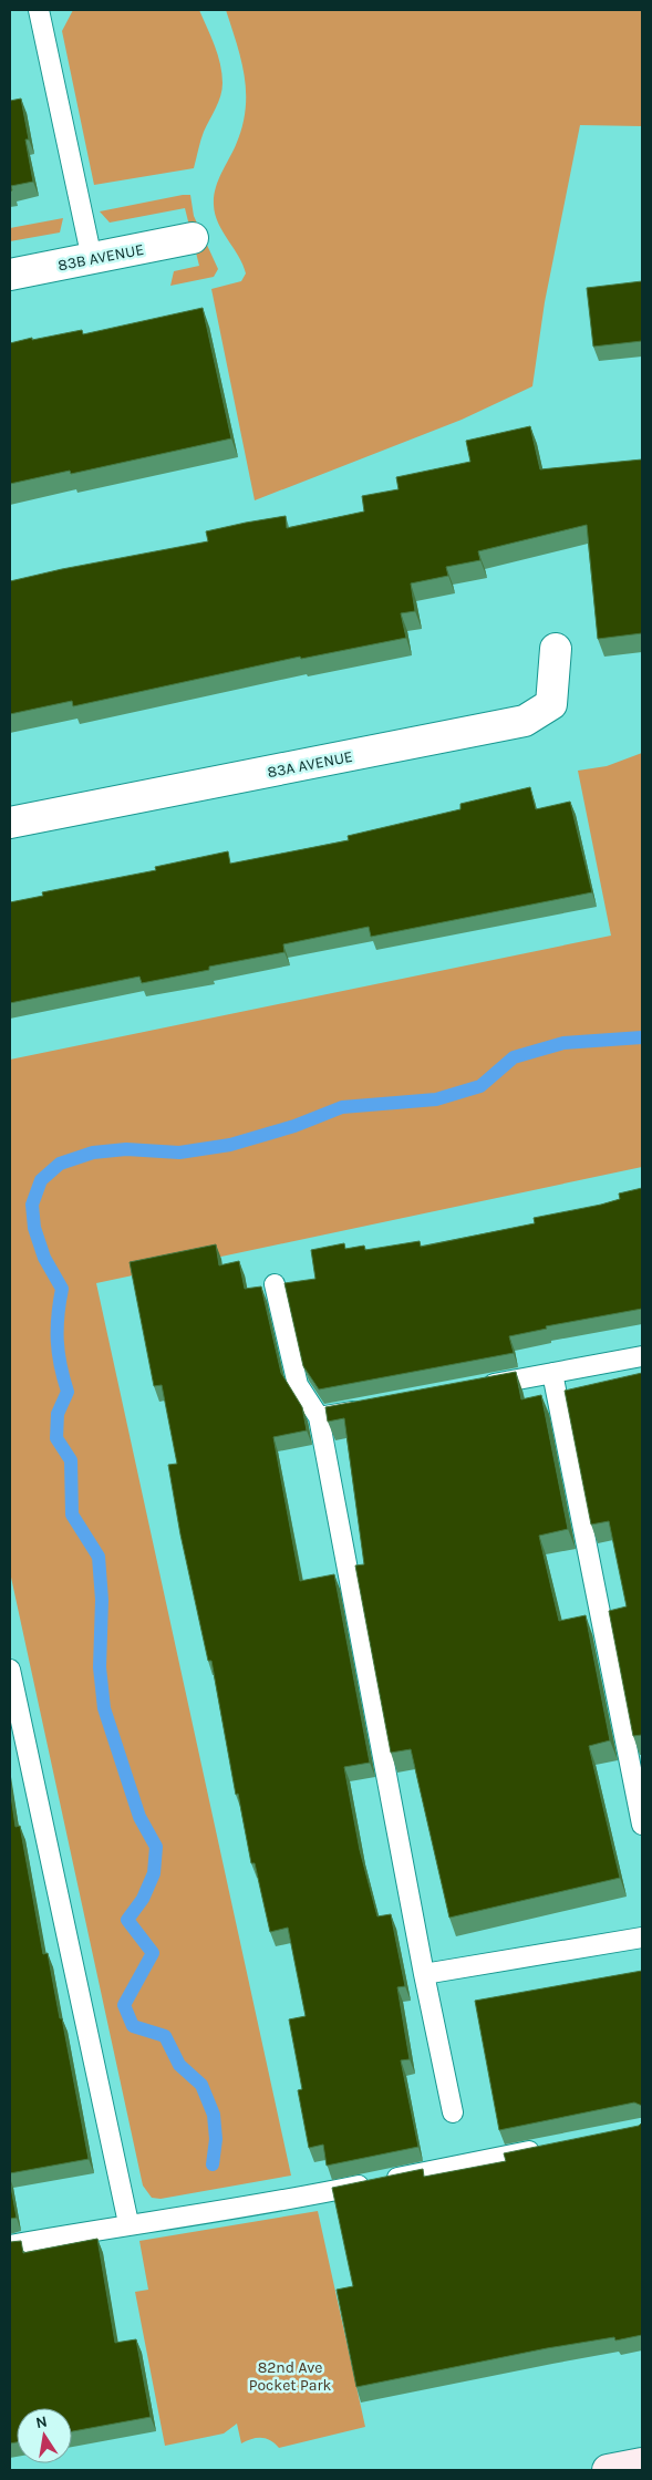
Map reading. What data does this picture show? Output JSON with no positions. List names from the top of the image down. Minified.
{"streets":{"street":["83B AVENUE","83A AVENUE"]},"parks":["82nd Ave Pocket Park"],"north":"top"}
